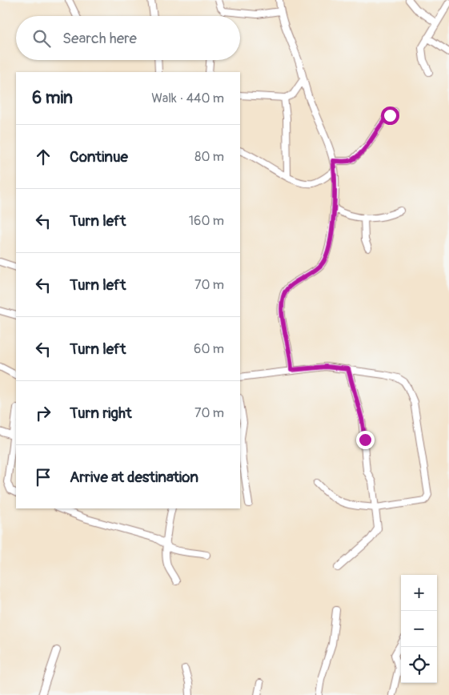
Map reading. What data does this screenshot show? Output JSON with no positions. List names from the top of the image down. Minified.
{"page":{"search":"Search here","heading":["6 min","Walk · 440 m"],"list":[["Continue","80 m"],["Turn left","160 m"],["Turn left","70 m"],["Turn left","60 m"],["Turn right","70 m"],"Arrive at destination"],"map_buttons":["+","−"]}}
